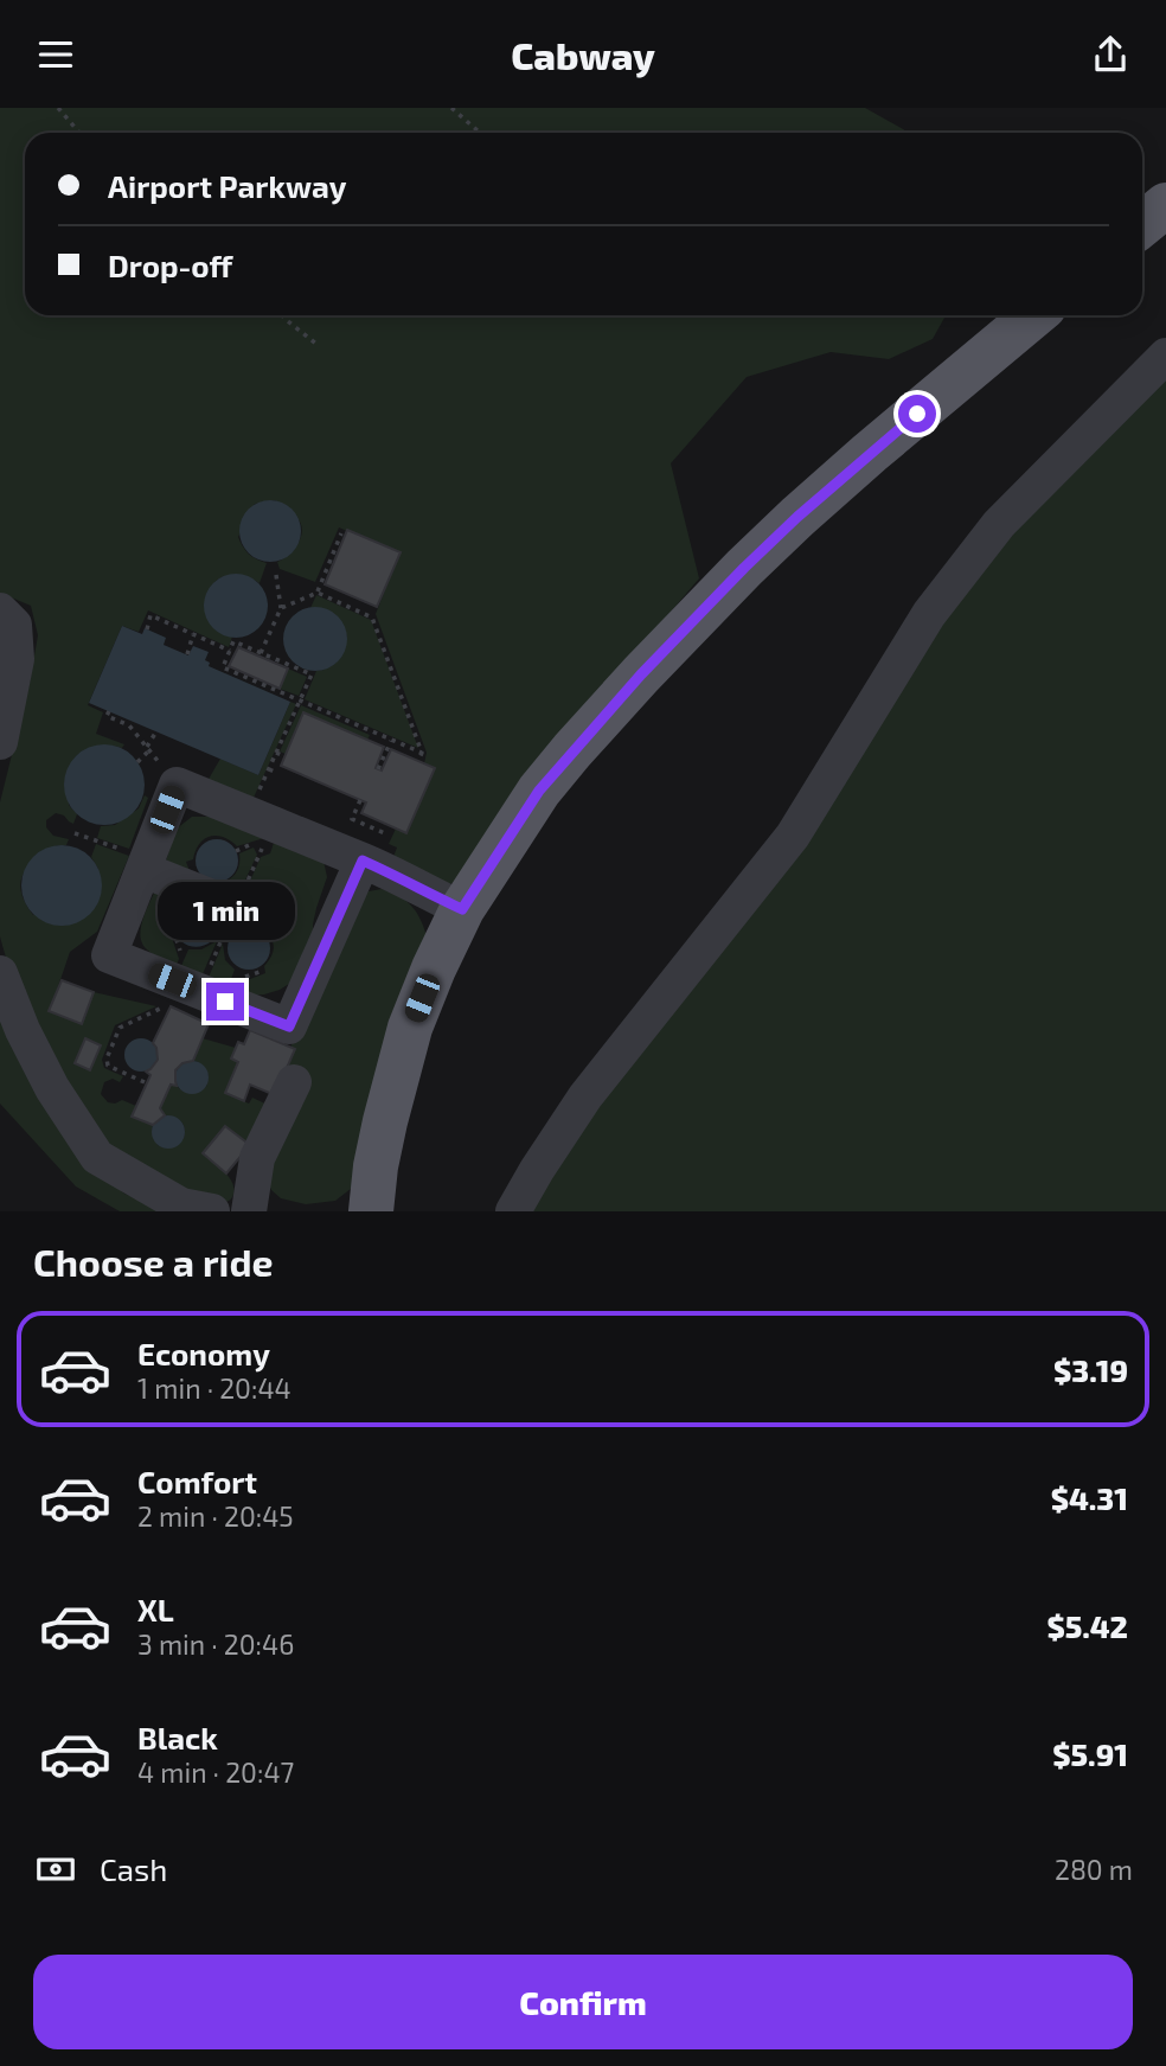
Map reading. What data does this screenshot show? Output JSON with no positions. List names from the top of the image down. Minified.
{"page":{"header":"Cabway","banner":["Airport Parkway","Drop-off"],"bubble":"1 min","heading":"Choose a ride","list":[{"name":"Economy","note":"1 min · 20:44","value":"$3.19"},{"name":"Comfort","note":"2 min · 20:45","value":"$4.31"},{"name":"XL","note":"3 min · 20:46","value":"$5.42"},{"name":"Black","note":"4 min · 20:47","value":"$5.91"}],"pay":["Cash","280 m"],"buttons":"Confirm"}}
